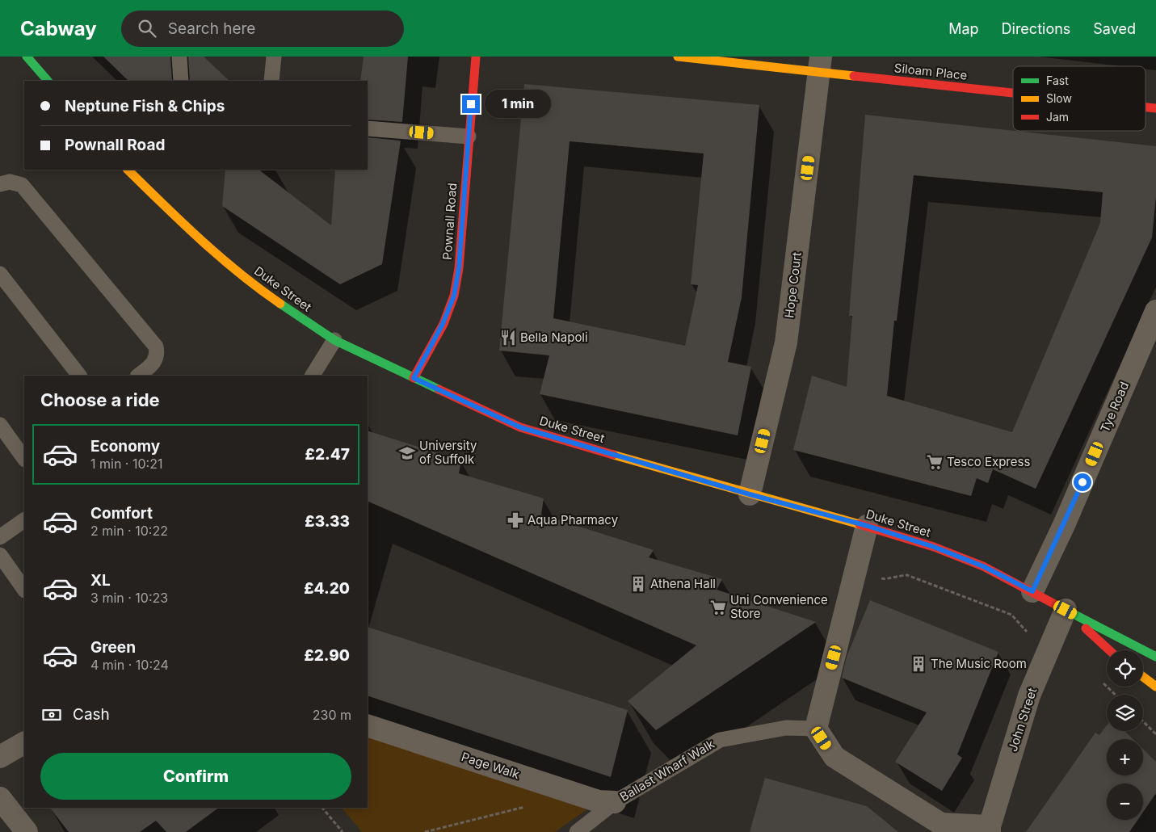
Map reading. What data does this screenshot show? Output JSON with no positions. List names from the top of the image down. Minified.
{"streets":{"main road":["Siloam Place","Pownall Road","Duke Street"],"street":["Hope Court","Tye Road","John Street","Page Walk"],"lane":["Ballast Wharf Walk"]},"crossings":[["Siloam Place","Hope Court"],["Pownall Road","Duke Street"],["Hope Court","Duke Street"],["Duke Street","Tye Road"],["Duke Street","John Street"],["Page Walk","Ballast Wharf Walk"]],"places":{"restaurant":["Bella Napoli"],"school or university":["University of Suffolk"],"supermarket":["Tesco Express","Uni Convenience Store"],"pharmacy":["Aqua Pharmacy"],"building":["Athena Hall","The Music Room"]},"legend":["Fast","Slow","Jam"],"page":{"header":"Cabway","search":"Search here","nav":["Map","Directions","Saved"],"banner":["Neptune Fish & Chips","Pownall Road"],"bubble":"1 min","heading":"Choose a ride","list":[{"name":"Economy","note":"1 min · 10:21","value":"£2.47"},{"name":"Comfort","note":"2 min · 10:22","value":"£3.33"},{"name":"XL","note":"3 min · 10:23","value":"£4.20"},{"name":"Green","note":"4 min · 10:24","value":"£2.90"}],"map_buttons":["+","−"],"pay":["Cash","230 m"],"buttons":"Confirm"}}
